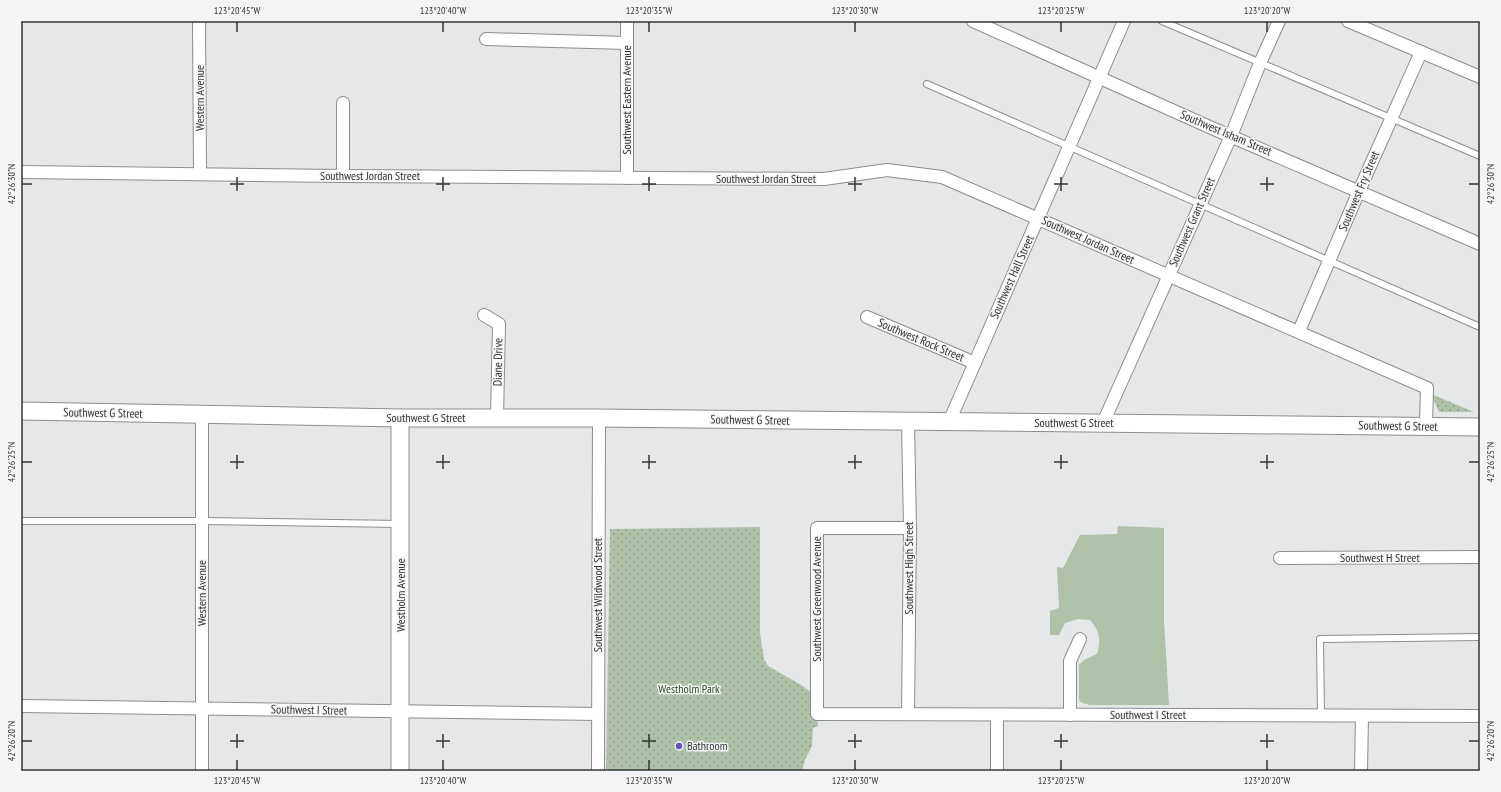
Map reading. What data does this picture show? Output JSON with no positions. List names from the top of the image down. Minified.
{"streets":{"main road":["Southwest G Street","Westholm Avenue"],"street":["Western Avenue","Southwest Eastern Avenue","Southwest Isham Street","Southwest Jordan Street","Southwest Fry Street","Southwest Grant Street","Southwest Hall Street","Southwest Rock Street","Diane Drive","Southwest H Street","Southwest High Street","Southwest Wildwood Street","Southwest Greenwood Avenue","Southwest I Street"]},"crossings":[["Western Avenue","Southwest Jordan Street"],["Western Avenue","Southwest G Street"],["Western Avenue","Southwest I Street"],["Southwest Eastern Avenue","Southwest Jordan Street"],["Southwest Isham Street","Southwest Fry Street"],["Southwest Isham Street","Southwest Grant Street"],["Southwest Isham Street","Southwest Hall Street"],["Southwest Jordan Street","Southwest Fry Street"],["Southwest Jordan Street","Southwest Grant Street"],["Southwest Jordan Street","Southwest Hall Street"],["Southwest Jordan Street","Southwest G Street"],["Southwest Grant Street","Southwest G Street"],["Southwest Hall Street","Southwest Rock Street"],["Southwest Hall Street","Southwest G Street"],["Diane Drive","Southwest G Street"],["Southwest G Street","Southwest High Street"],["Southwest G Street","Westholm Avenue"],["Southwest G Street","Southwest Wildwood Street"],["Southwest High Street","Southwest Greenwood Avenue"],["Southwest High Street","Southwest I Street"],["Westholm Avenue","Southwest I Street"],["Southwest Wildwood Street","Southwest I Street"],["Southwest Greenwood Avenue","Southwest I Street"]],"parks":["Westholm Park"],"places":["Bathroom"],"coordinates":["123°20'45\"W","123°20'40\"W","123°20'35\"W","123°20'30\"W","123°20'25\"W","123°20'20\"W","42°26'30\"N","42°26'25\"N","42°26'20\"N"]}
